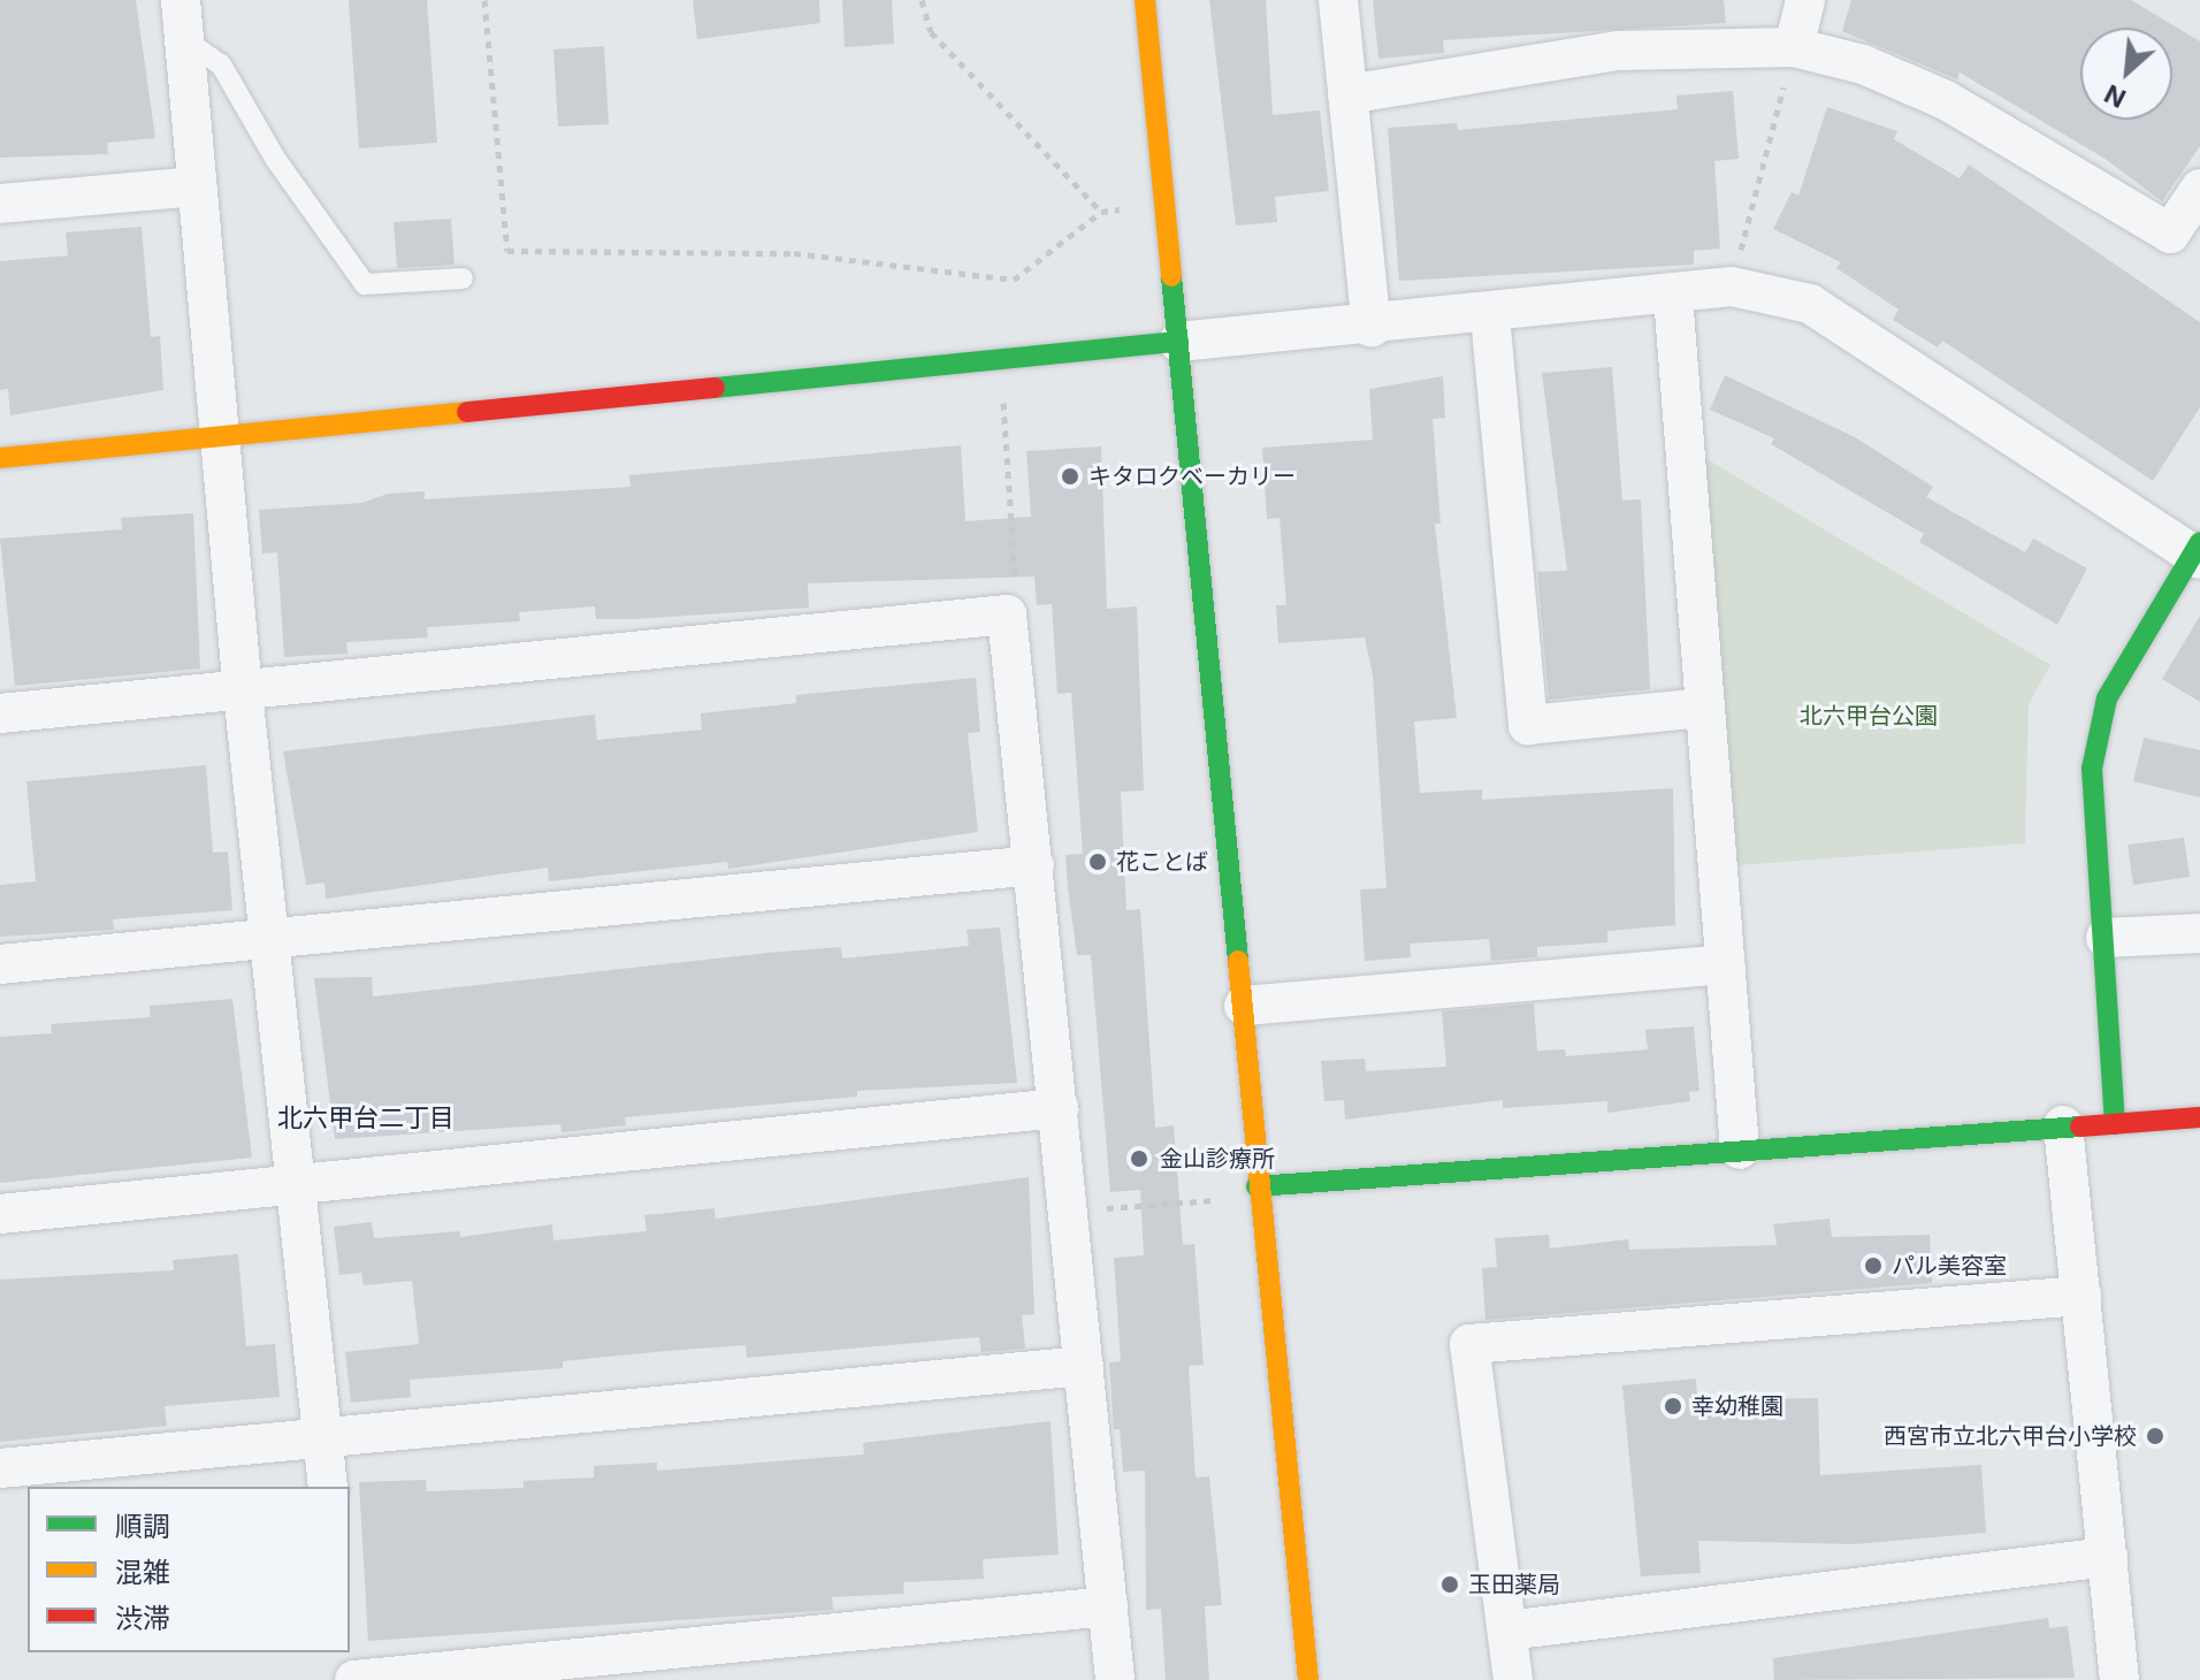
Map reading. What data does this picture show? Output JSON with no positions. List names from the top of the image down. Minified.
{"districts":["北六甲台二丁目"],"parks":["北六甲台公園"],"places":["キタロクベーカリー","花ことば","金山診療所","パル美容室","幸幼稚園","西宮市立北六甲台小学校","玉田薬局"],"legend":["順調","混雑","渋滞"],"north":"bottom left"}
